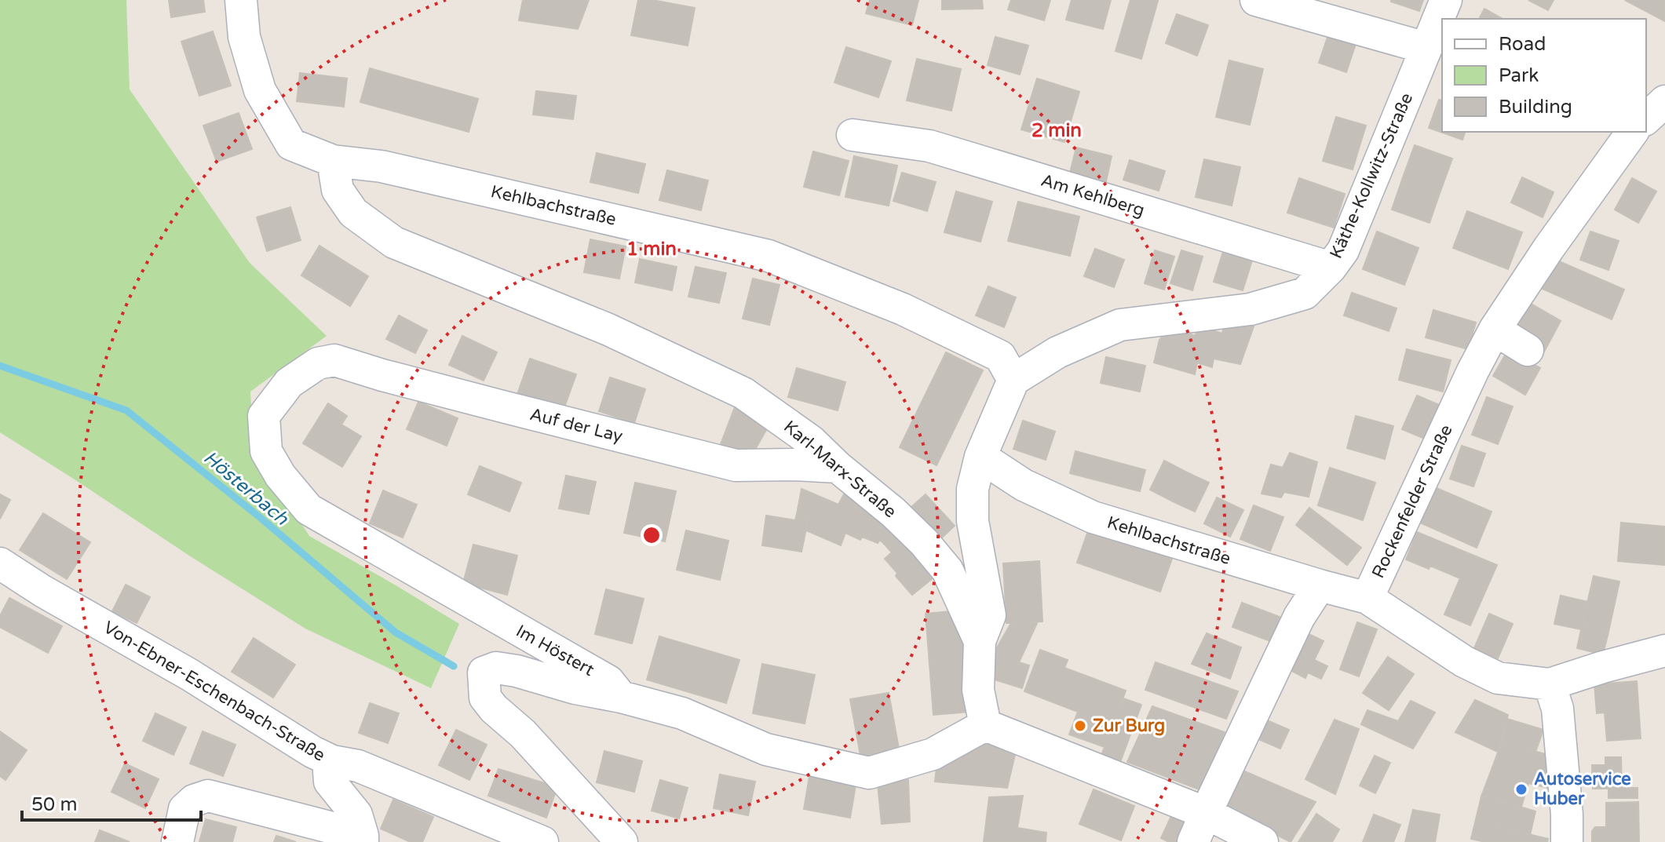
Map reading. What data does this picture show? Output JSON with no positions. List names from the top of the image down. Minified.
{"streets":{"street":["Käthe-Kollwitz-Straße","Am Kehlberg","Kehlbachstraße","Auf der Lay","Karl-Marx-Straße","Rockenfelder Straße","Im Höstert","Von-Ebner-Eschenbach-Straße"]},"crossings":[["Käthe-Kollwitz-Straße","Am Kehlberg"],["Käthe-Kollwitz-Straße","Kehlbachstraße"],["Kehlbachstraße","Karl-Marx-Straße"],["Kehlbachstraße","Rockenfelder Straße"],["Auf der Lay","Karl-Marx-Straße"],["Auf der Lay","Im Höstert"],["Karl-Marx-Straße","Im Höstert"]],"water":["Hösterbach"],"places":["Zur Burg","Autoservice Huber"],"legend":["Road","Park","Building"],"scale_bar":"50 m","rings":["2 min","1 min"]}
